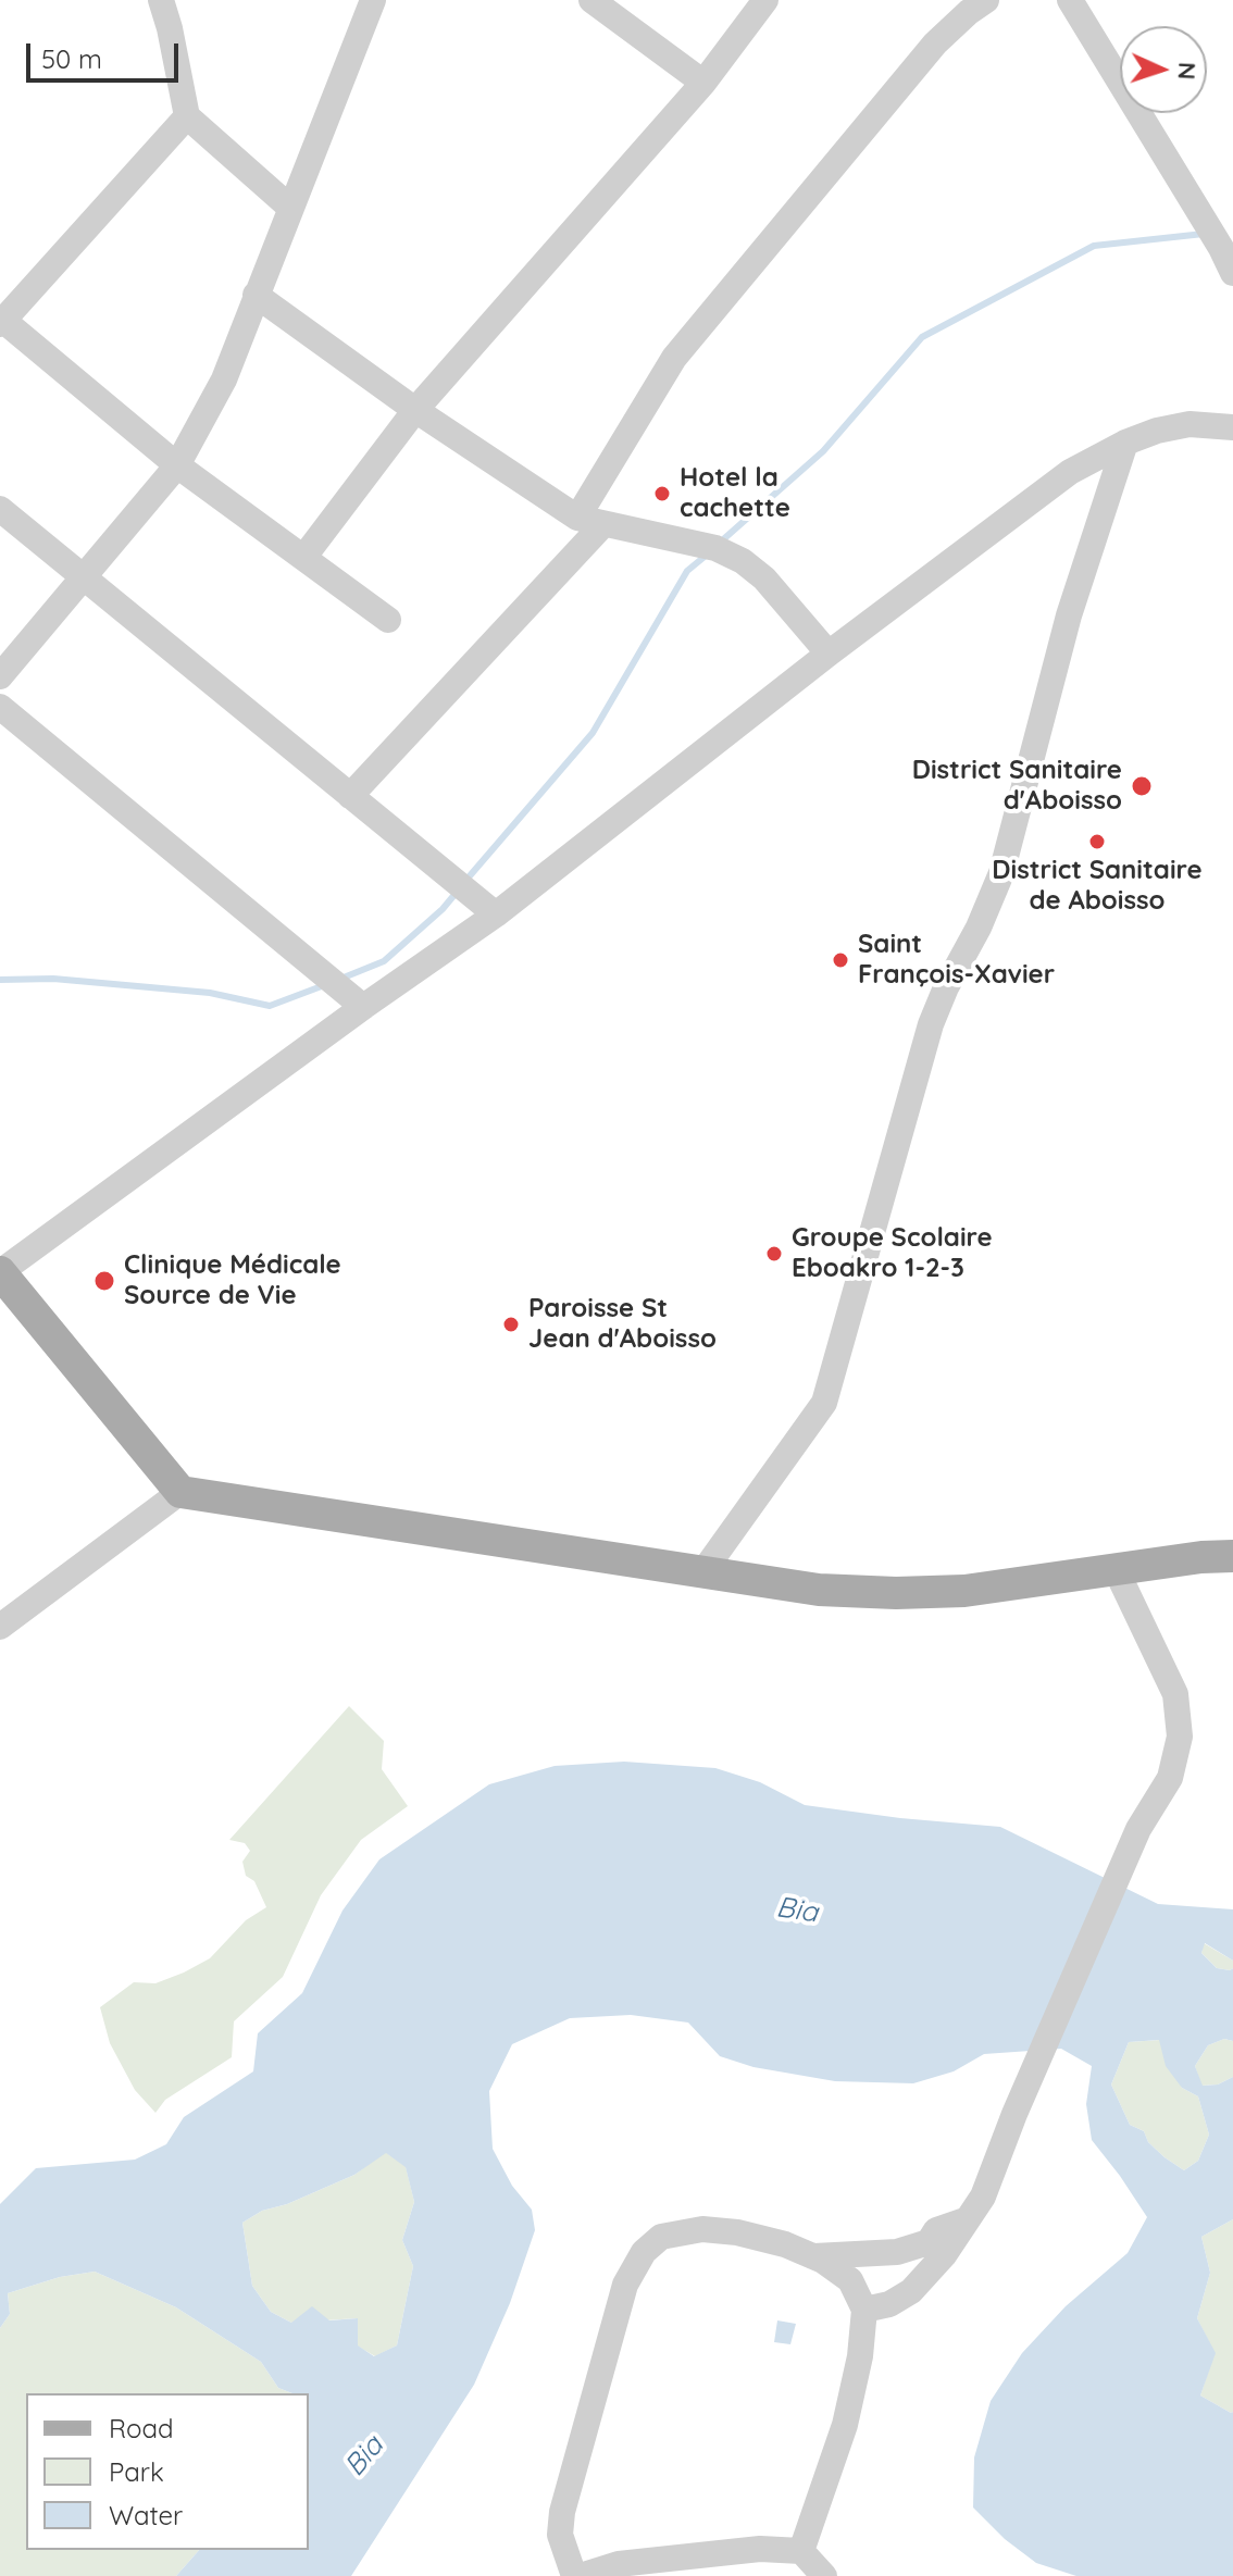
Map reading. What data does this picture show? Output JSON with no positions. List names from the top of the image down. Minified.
{"water":["Bia"],"places":["Hotel la cachette","District Sanitaire d'Aboisso","District Sanitaire de Aboisso","Saint François-Xavier","Groupe Scolaire Eboakro 1-2-3","Clinique Médicale Source de Vie","Paroisse St Jean d'Aboisso"],"legend":["Road","Park","Water"],"scale_bar":"50 m","north":"right"}
